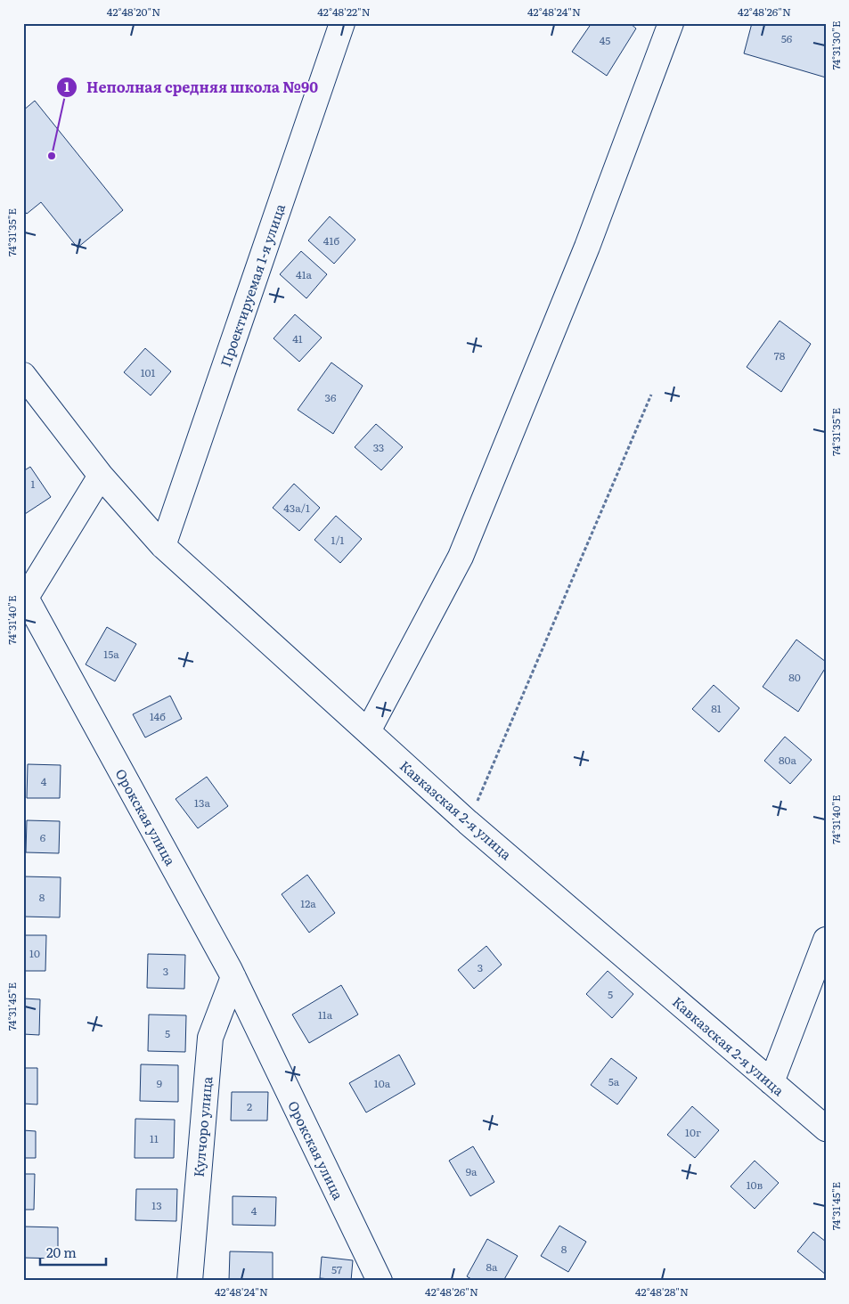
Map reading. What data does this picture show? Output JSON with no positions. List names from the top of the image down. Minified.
{"streets":{"street":["Проектируемая 1-я улица","Кавказская 2-я улица","Орокская улица","Кулчоро улица"]},"crossings":[["Проектируемая 1-я улица","Кавказская 2-я улица"],["Кавказская 2-я улица","Орокская улица"],["Орокская улица","Кулчоро улица"]],"places":["Неполная средняя школа №90"],"house_numbers":["56","45","41б","41а","41","78","101","36","33","1","43а/1","1/1","15а","80","81","14б","80а","4","13а","6","8","12а","10","3","3","5","11а","5","5а","9","10а","2","10г","11","9а","10в","13","4","8","8а","57"],"scale_bar":"20 m","coordinates":["42°48'20\"N","42°48'22\"N","42°48'24\"N","42°48'26\"N","74°31'30\"E","74°31'35\"E","74°31'40\"E","74°31'45\"E","42°48'28\"N"]}
